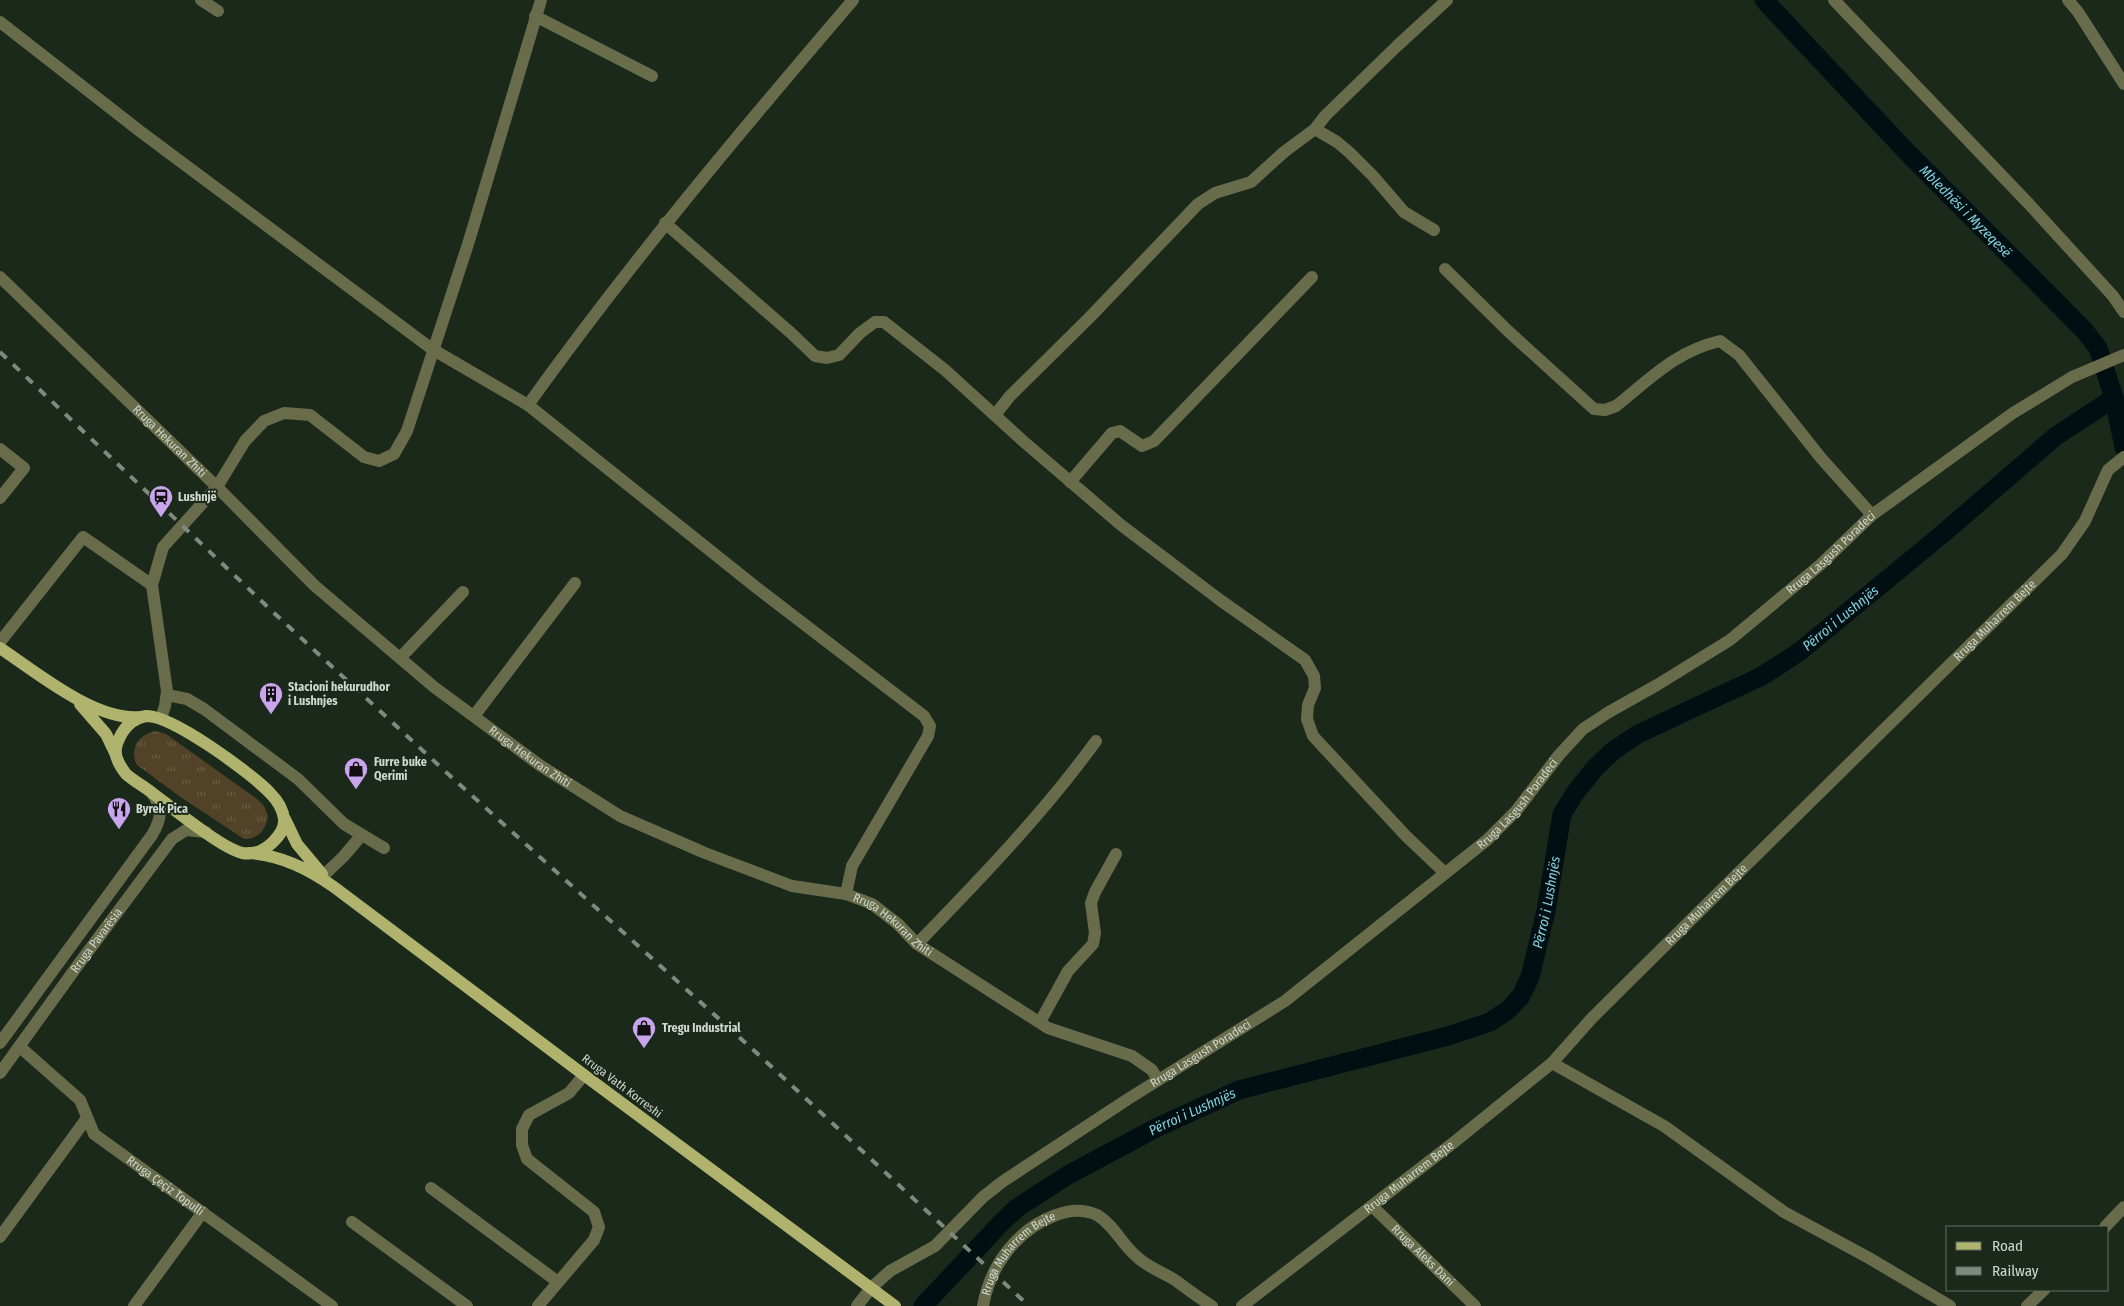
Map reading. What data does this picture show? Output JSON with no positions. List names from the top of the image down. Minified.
{"streets":{"main road":["Rruga Vath Korreshi"],"street":["Rruga Hekuran Zhiti","Rruga Lasgush Poradeci","Rruga Muharrem Bejte","Rruga Pavarësia","Rruga Çeçiz Topulli","Rruga Aleks Dani"]},"crossings":[["Rruga Hekuran Zhiti","Rruga Lasgush Poradeci"],["Rruga Lasgush Poradeci","Rruga Vath Korreshi"],["Rruga Muharrem Bejte","Rruga Aleks Dani"],["Rruga Pavarësia","Rruga Vath Korreshi"],["Rruga Pavarësia","Rruga Çeçiz Topulli"]],"water":["Mbledhësi i Myzeqesë","Përroi i Lushnjës"],"places":{"station":["Lushnjë"],"building":["Stacioni hekurudhor i Lushnjes"],"shop":["Furre buke Qerimi","Tregu Industrial"],"restaurant":["Byrek Pica"]},"legend":["Road","Railway"]}
